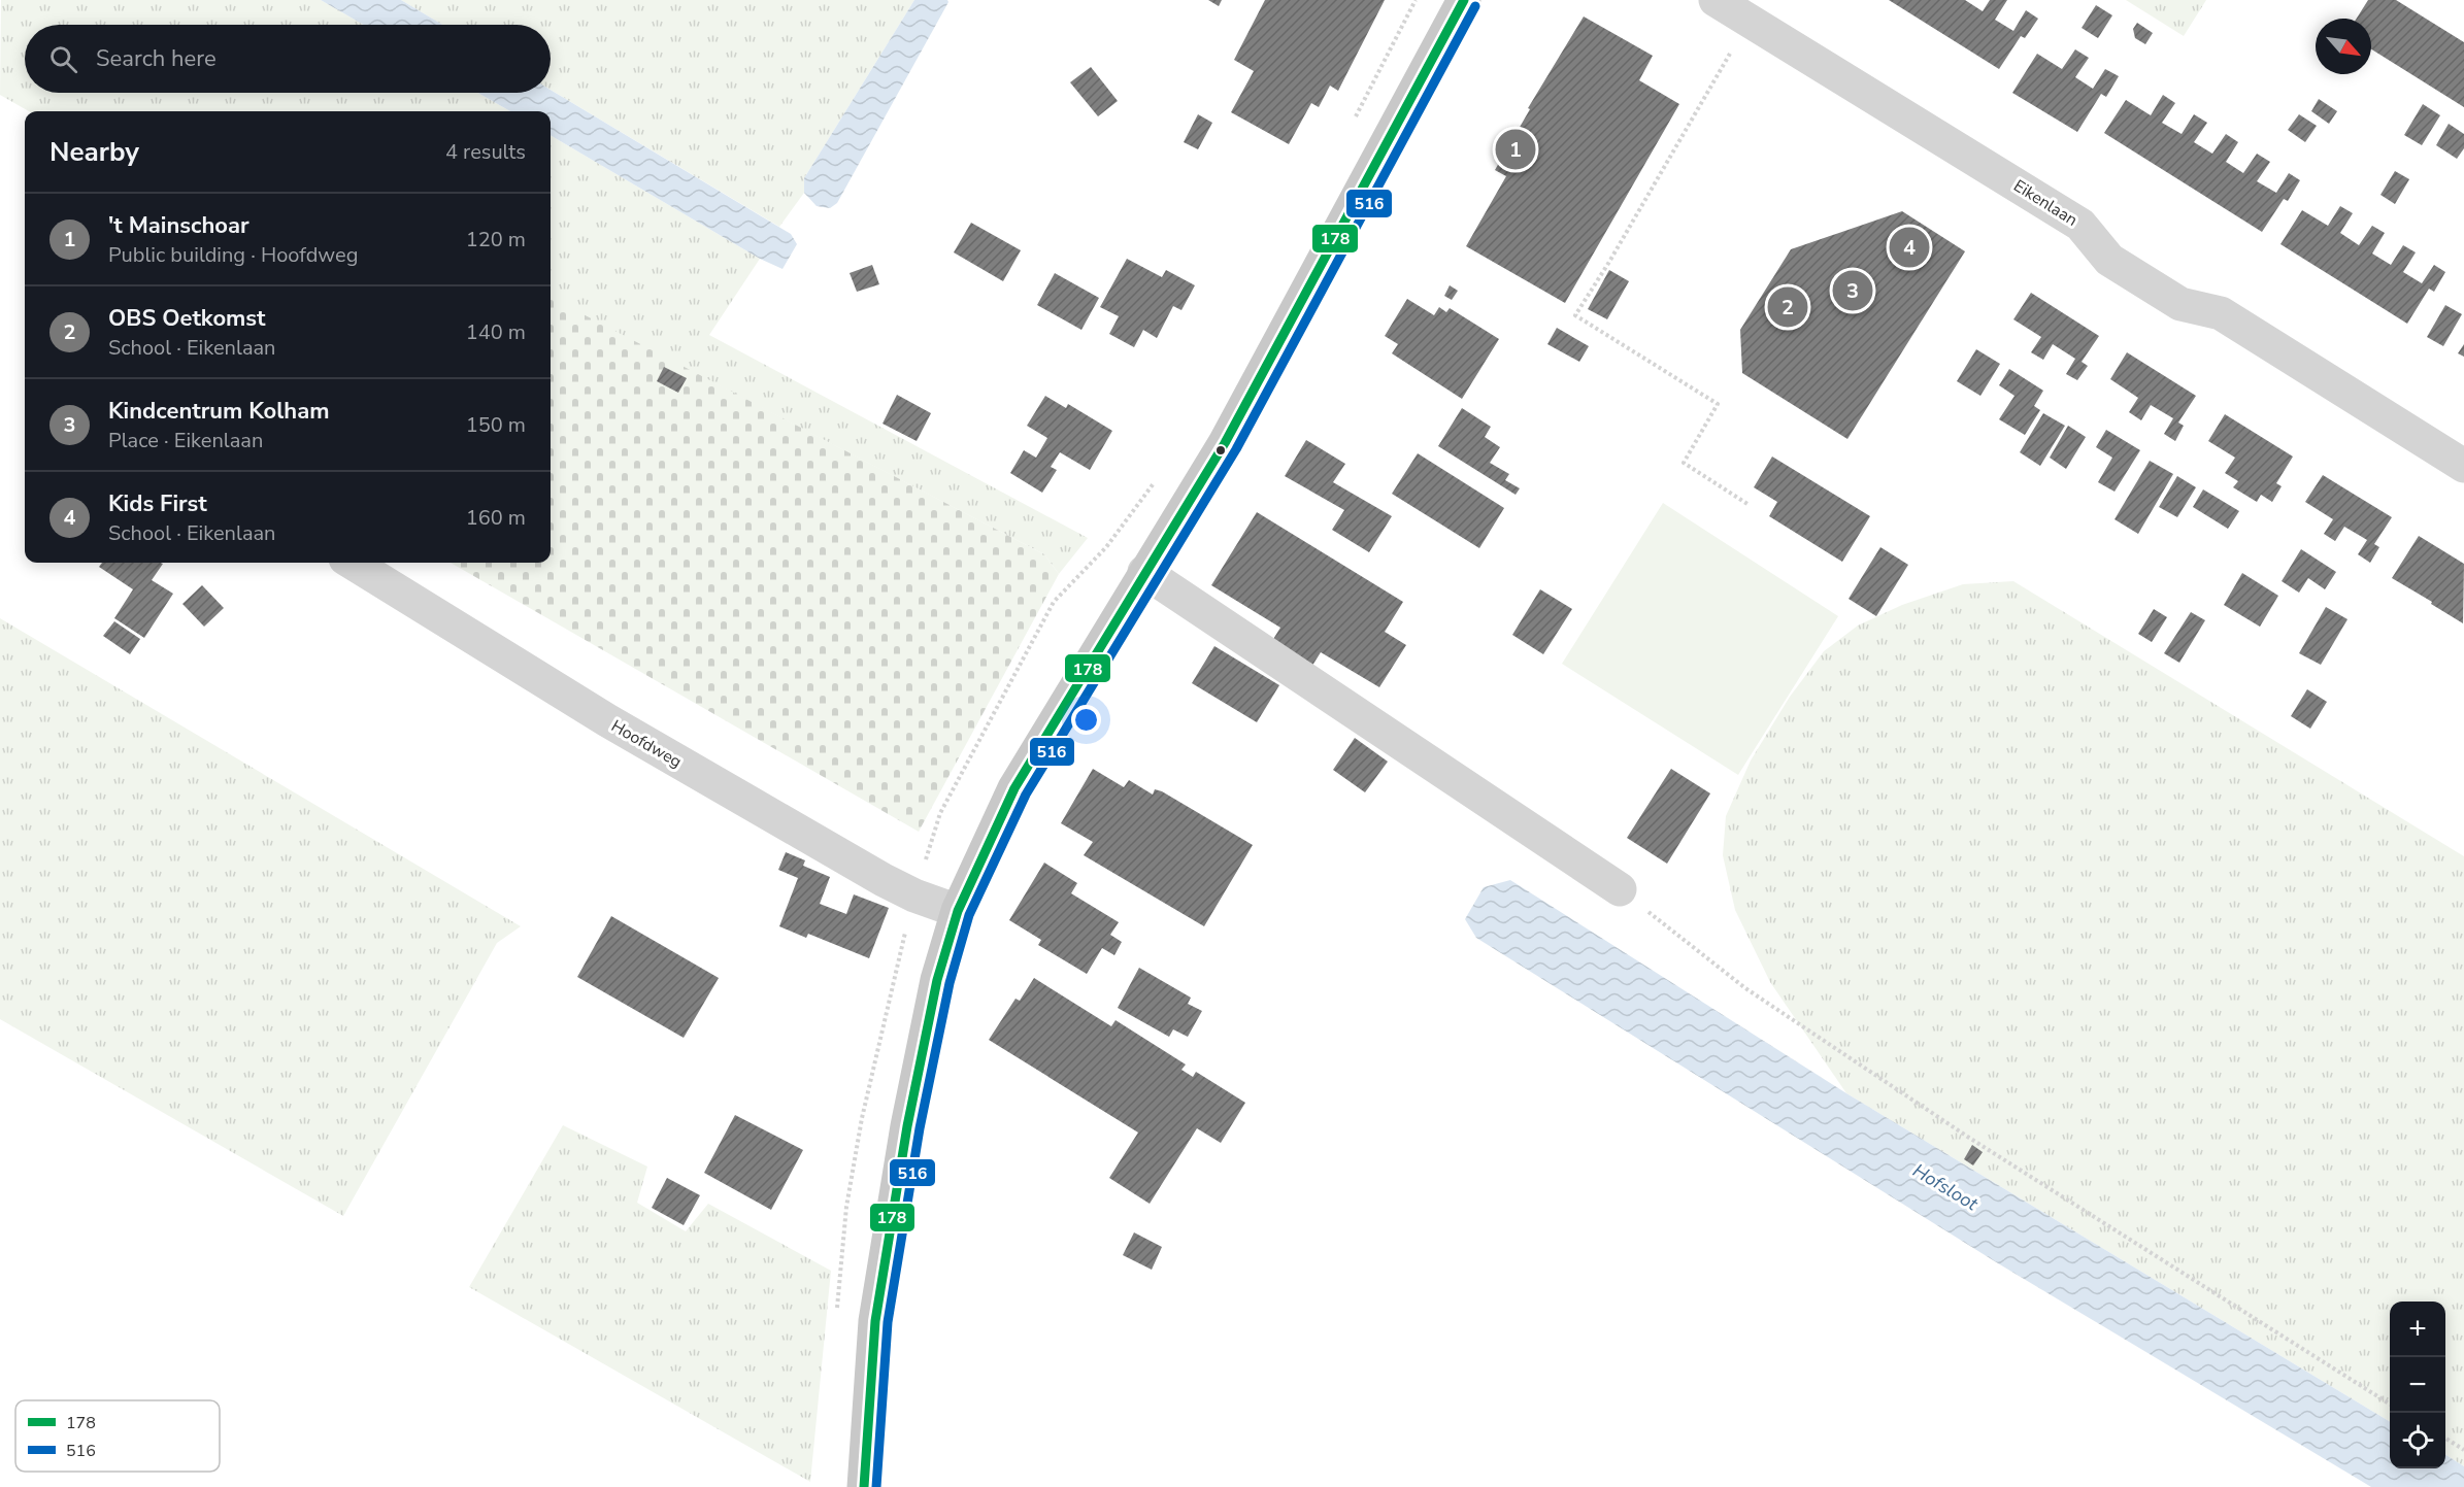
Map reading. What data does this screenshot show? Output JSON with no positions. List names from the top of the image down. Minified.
{"streets":{"street":["Eikenlaan","Hoofdweg"]},"water":["Hofsloot"],"lines":["transit line 178","transit line 516"],"legend":["178","516"],"north":"bottom right","page":{"search":"Search here","heading":["Nearby","4 results"],"pins":["1","4","3","2"],"list":[{"mark":"1","name":"'t Mainschoar","note":"Public building · Hoofdweg","value":"120 m"},{"mark":"2","name":"OBS Oetkomst","note":"School · Eikenlaan","value":"140 m"},{"mark":"3","name":"Kindcentrum Kolham","note":"Place · Eikenlaan","value":"150 m"},{"mark":"4","name":"Kids First","note":"School · Eikenlaan","value":"160 m"}],"map_buttons":["+","−"]}}
